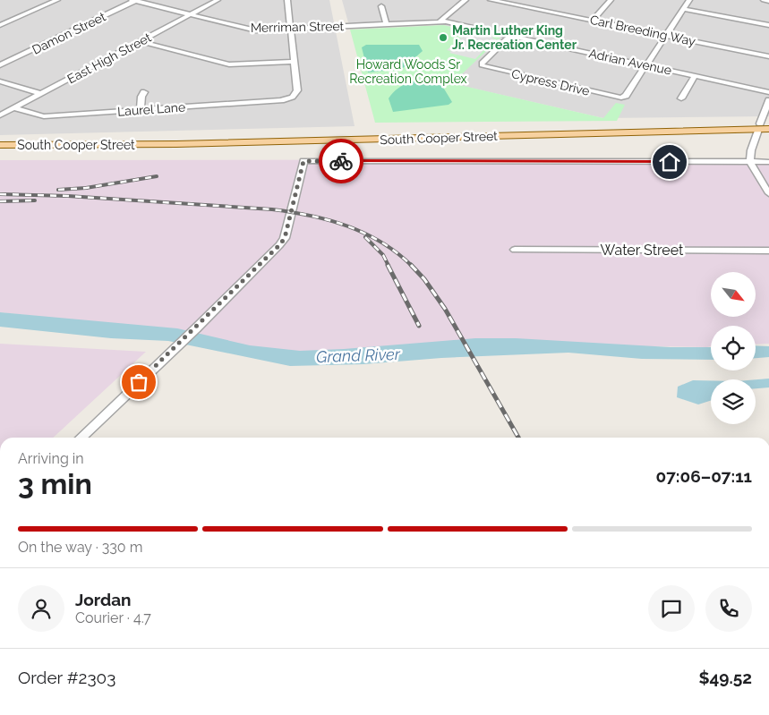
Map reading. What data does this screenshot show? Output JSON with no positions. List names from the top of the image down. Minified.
{"streets":{"main road":["South Cooper Street"],"street":["Merriman Street","Carl Breeding Way","Damon Street","East High Street","Adrian Avenue","Cypress Drive","Laurel Lane","Water Street"]},"crossings":[["Merriman Street","Damon Street"],["Merriman Street","East High Street"],["Merriman Street","Adrian Avenue"],["East High Street","Laurel Lane"],["Adrian Avenue","Cypress Drive"]],"water":["Grand River"],"parks":["Howard Woods Sr Recreation Complex"],"places":["Martin Luther King Jr. Recreation Center"],"north":"bottom right","page":{"heading":["3 min","Arriving in","07:06–07:11"],"panel":["Jordan","Courier · 4.7","Order #2303","$49.52"],"bar":"On the way · 330 m"}}
